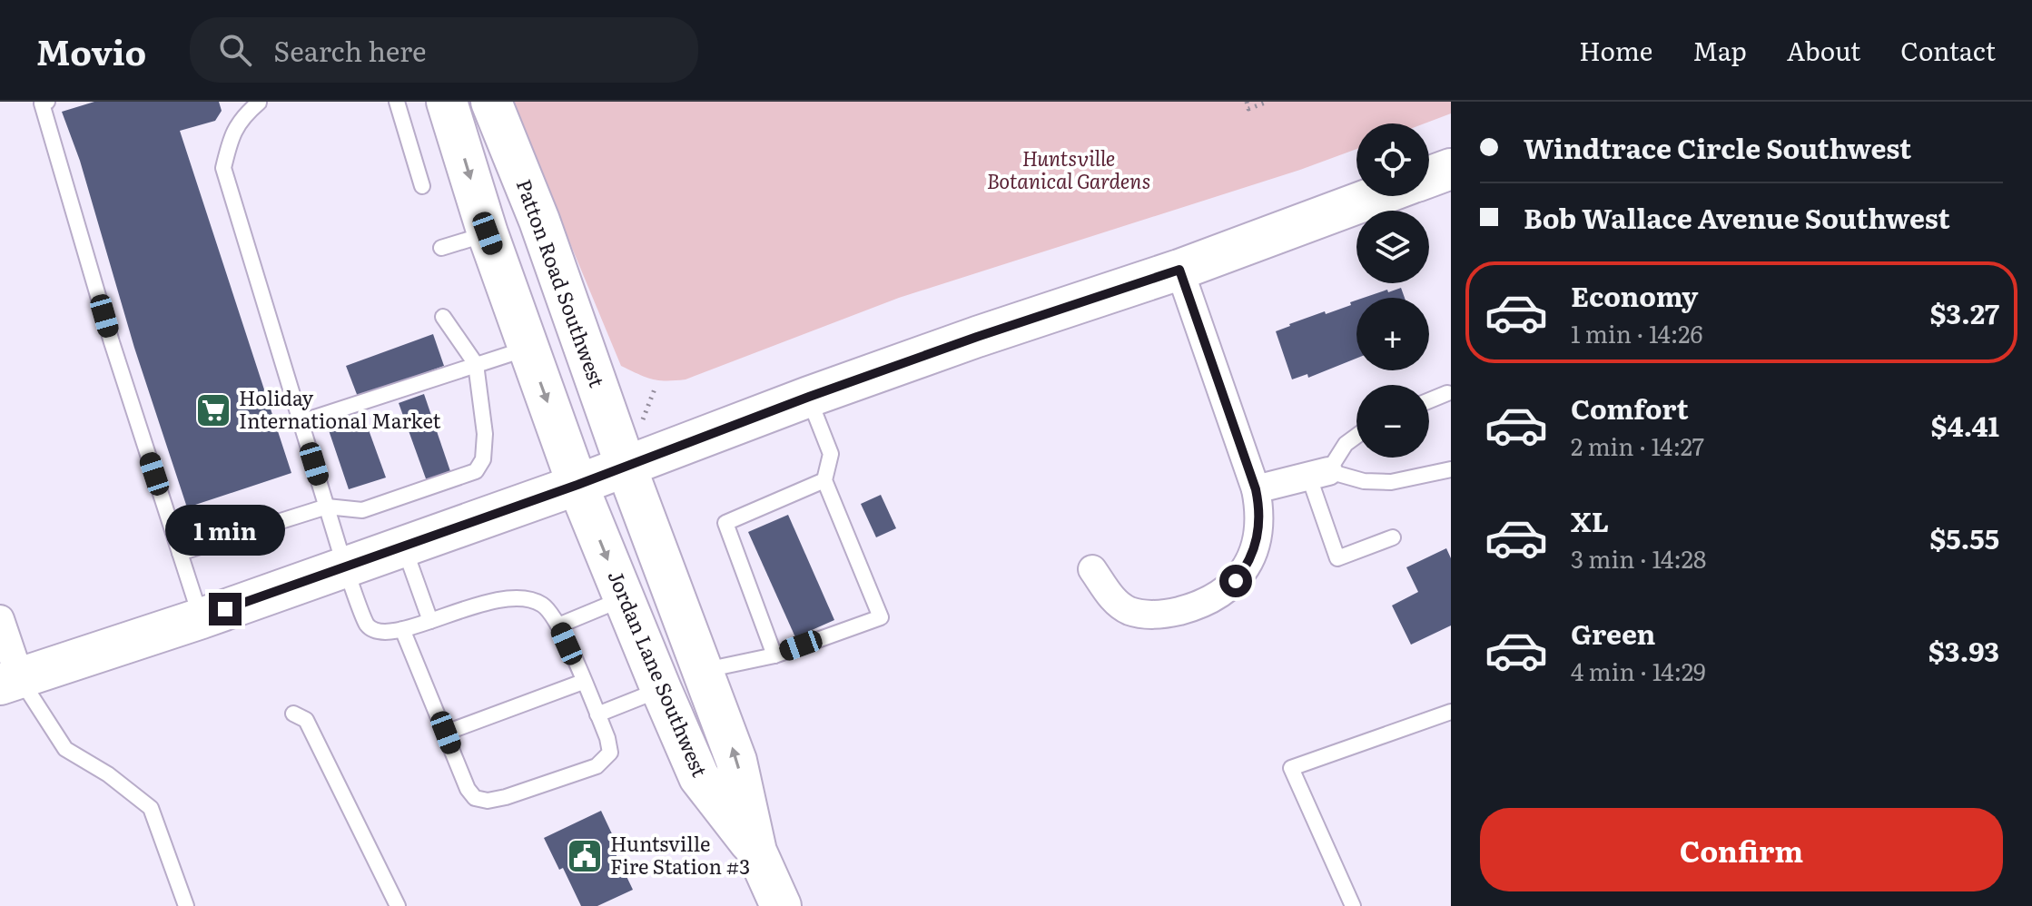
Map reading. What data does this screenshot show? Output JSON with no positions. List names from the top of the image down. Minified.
{"streets":{"main road":["Patton Road Southwest","Jordan Lane Southwest"]},"crossings":[["Patton Road Southwest","Jordan Lane Southwest"]],"parks":["Huntsville Botanical Gardens"],"places":{"supermarket":["Holiday International Market"],"public building":["Huntsville Fire Station #3"]},"page":{"header":"Movio","search":"Search here","nav":["Home","Map","About","Contact"],"banner":["Windtrace Circle Southwest","Bob Wallace Avenue Southwest"],"map_buttons":["+","−"],"list":[{"name":"Economy","note":"1 min · 14:26","value":"$3.27"},{"name":"Comfort","note":"2 min · 14:27","value":"$4.41"},{"name":"XL","note":"3 min · 14:28","value":"$5.55"},{"name":"Green","note":"4 min · 14:29","value":"$3.93"}],"bubble":"1 min","buttons":"Confirm"}}
